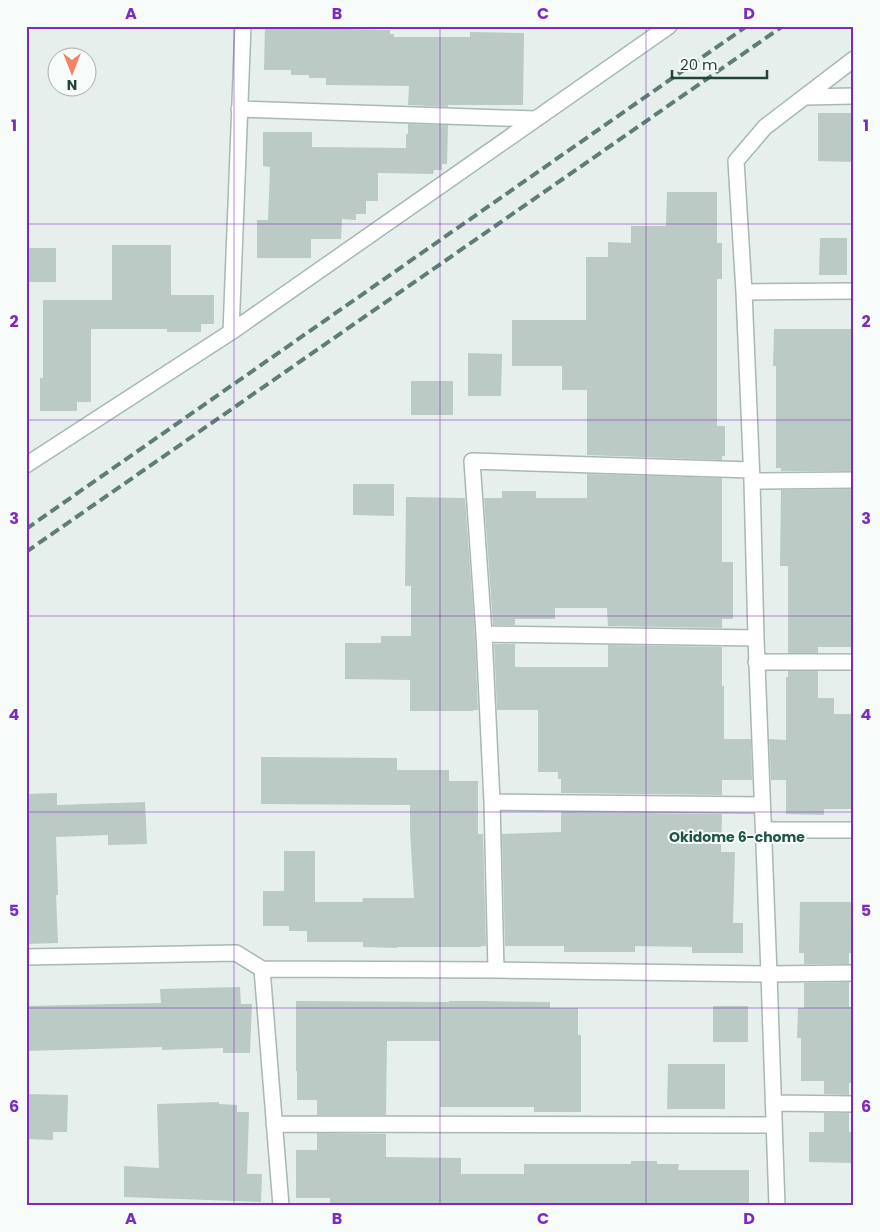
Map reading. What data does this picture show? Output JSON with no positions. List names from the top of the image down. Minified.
{"districts":["Okidome 6-chome"],"scale_bar":"20 m","north":"bottom","grid":{"columns":["A","B","C","D"],"rows":["1","2","3","4","5","6"]}}
